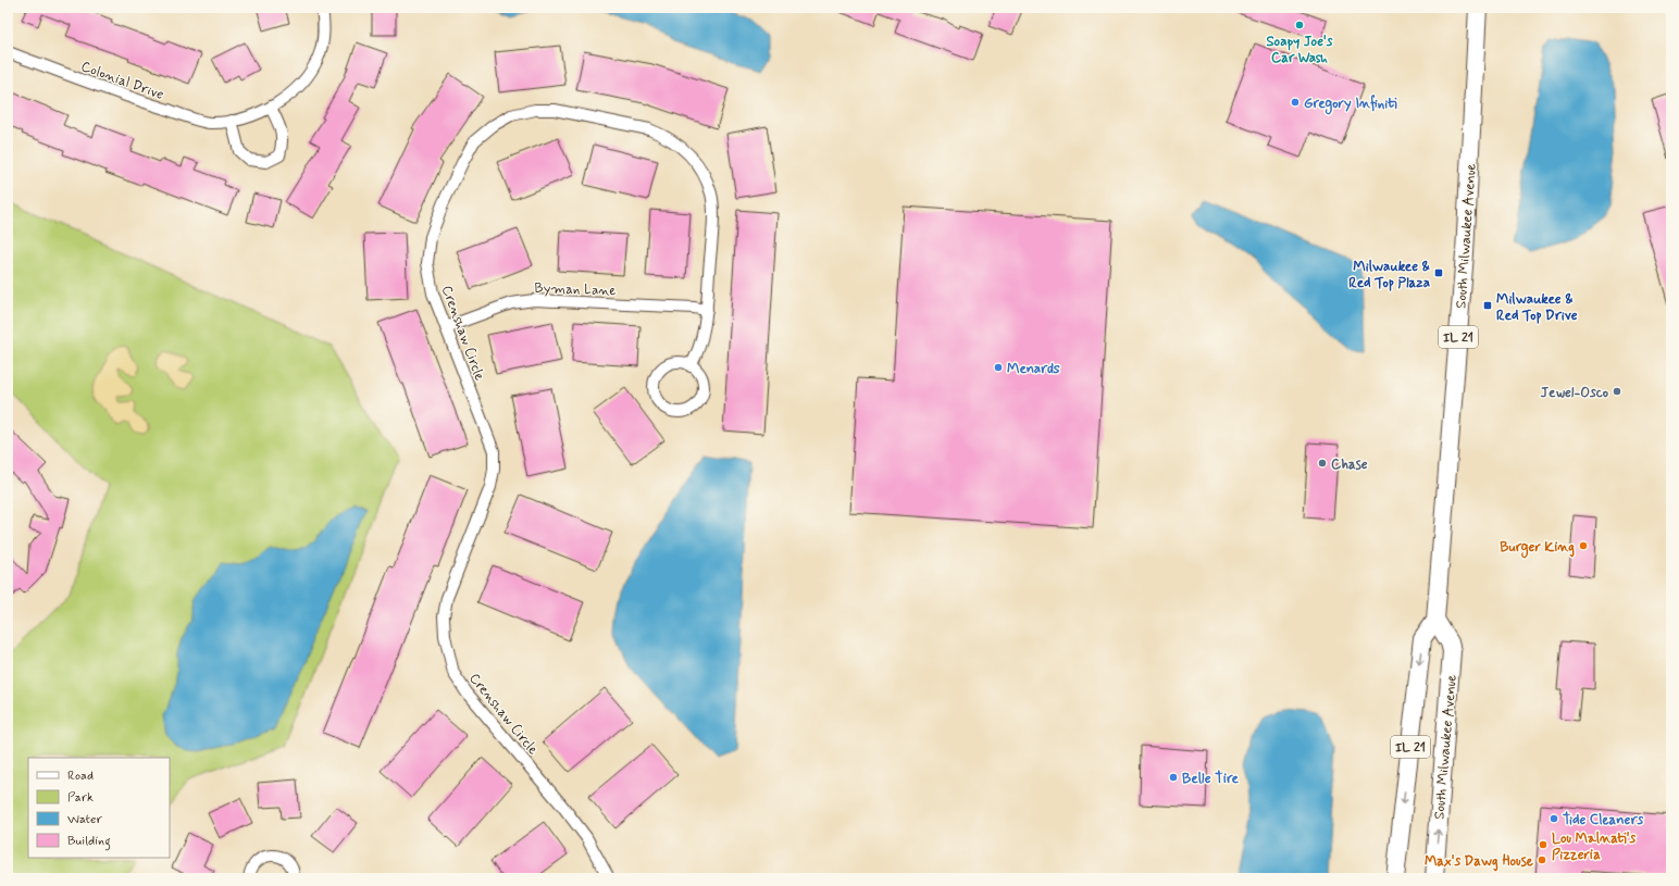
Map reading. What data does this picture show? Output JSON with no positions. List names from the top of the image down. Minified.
{"streets":{"main road":["South Milwaukee Avenue","IL 21"],"street":["Colonial Drive","Byman Lane","Crenshaw Circle"]},"crossings":[["South Milwaukee Avenue","IL 21"],["Byman Lane","Crenshaw Circle"]],"places":{"other":["Soapy Joe's Car Wash","Gregory Infiniti","Menards","Jewel-Osco","Chase","Burger King","Belle Tire","Tide Cleaners","Lou Malnati's Pizzeria","Max's Dawg House"],"transit":["Milwaukee & Red Top Plaza","Milwaukee & Red Top Drive"]},"legend":["Road","Park","Water","Building"]}
